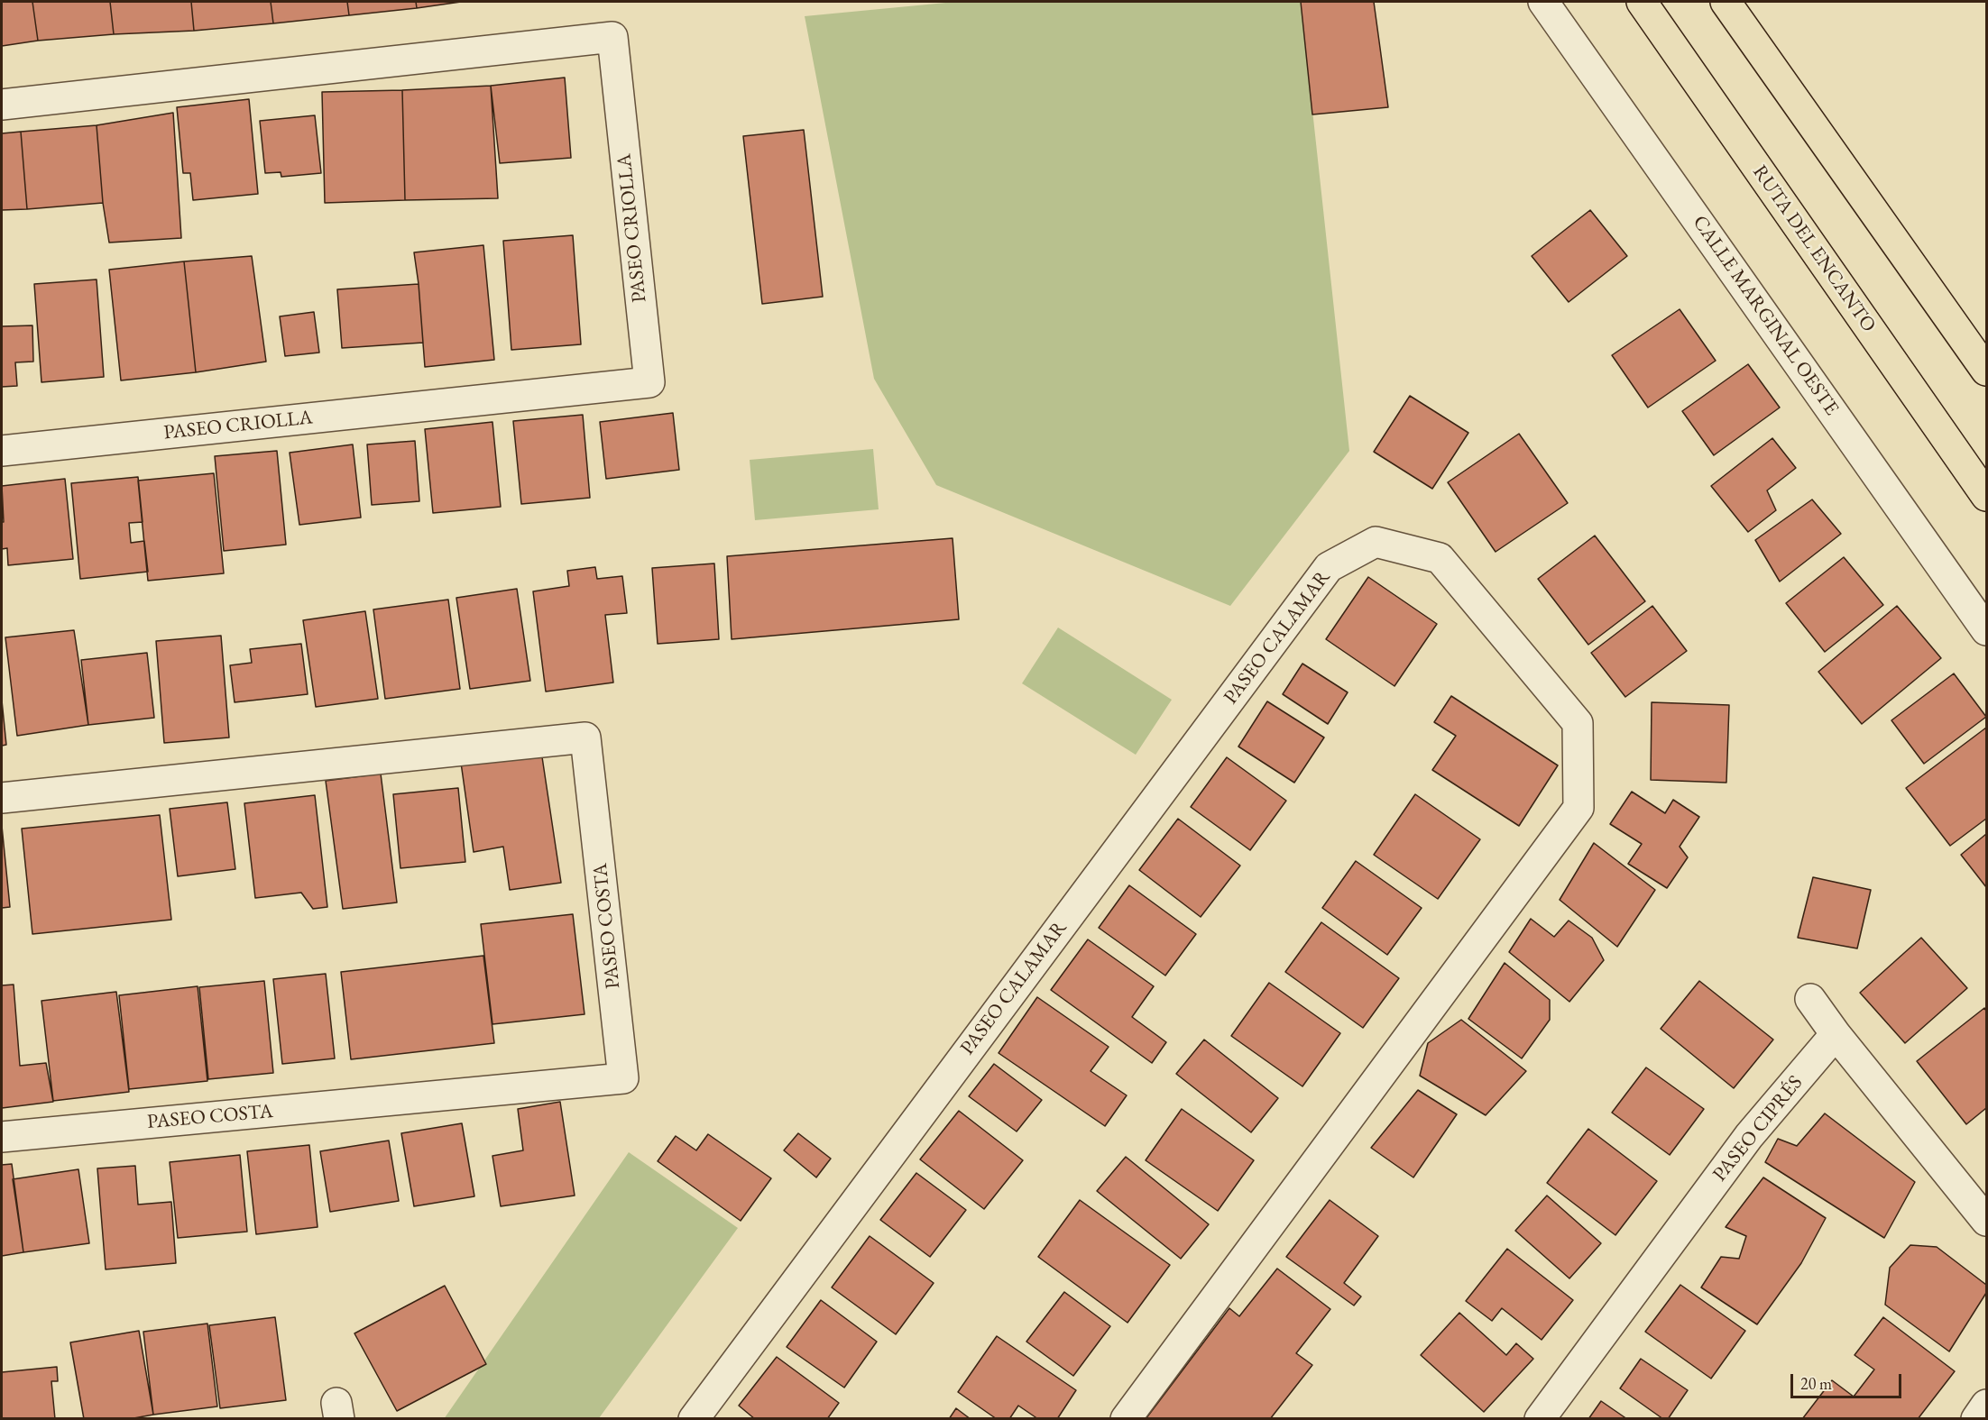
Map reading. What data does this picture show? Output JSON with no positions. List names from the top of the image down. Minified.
{"streets":{"main road":["RUTA DEL ENCANTO"],"street":["PASEO CRIOLLA","CALLE MARGINAL OESTE","PASEO CALAMAR","PASEO COSTA","PASEO CIPRÉS"]},"scale_bar":"20 m"}
